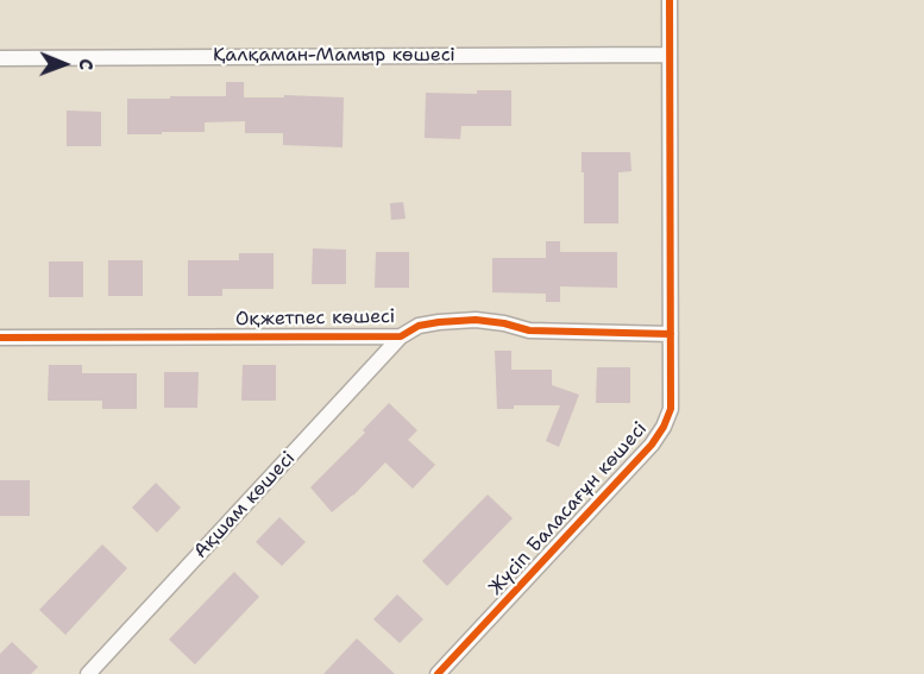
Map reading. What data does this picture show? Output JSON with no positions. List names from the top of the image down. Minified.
{"streets":{"street":["Қалқаман-Мамыр көшесі","Оқжетпес көшесі","Ақшам көшесі","Жүсіп Баласағұн көшесі"]},"crossings":[["Қалқаман-Мамыр көшесі","Жүсіп Баласағұн көшесі"],["Оқжетпес көшесі","Ақшам көшесі"],["Оқжетпес көшесі","Жүсіп Баласағұн көшесі"]],"north":"right"}
